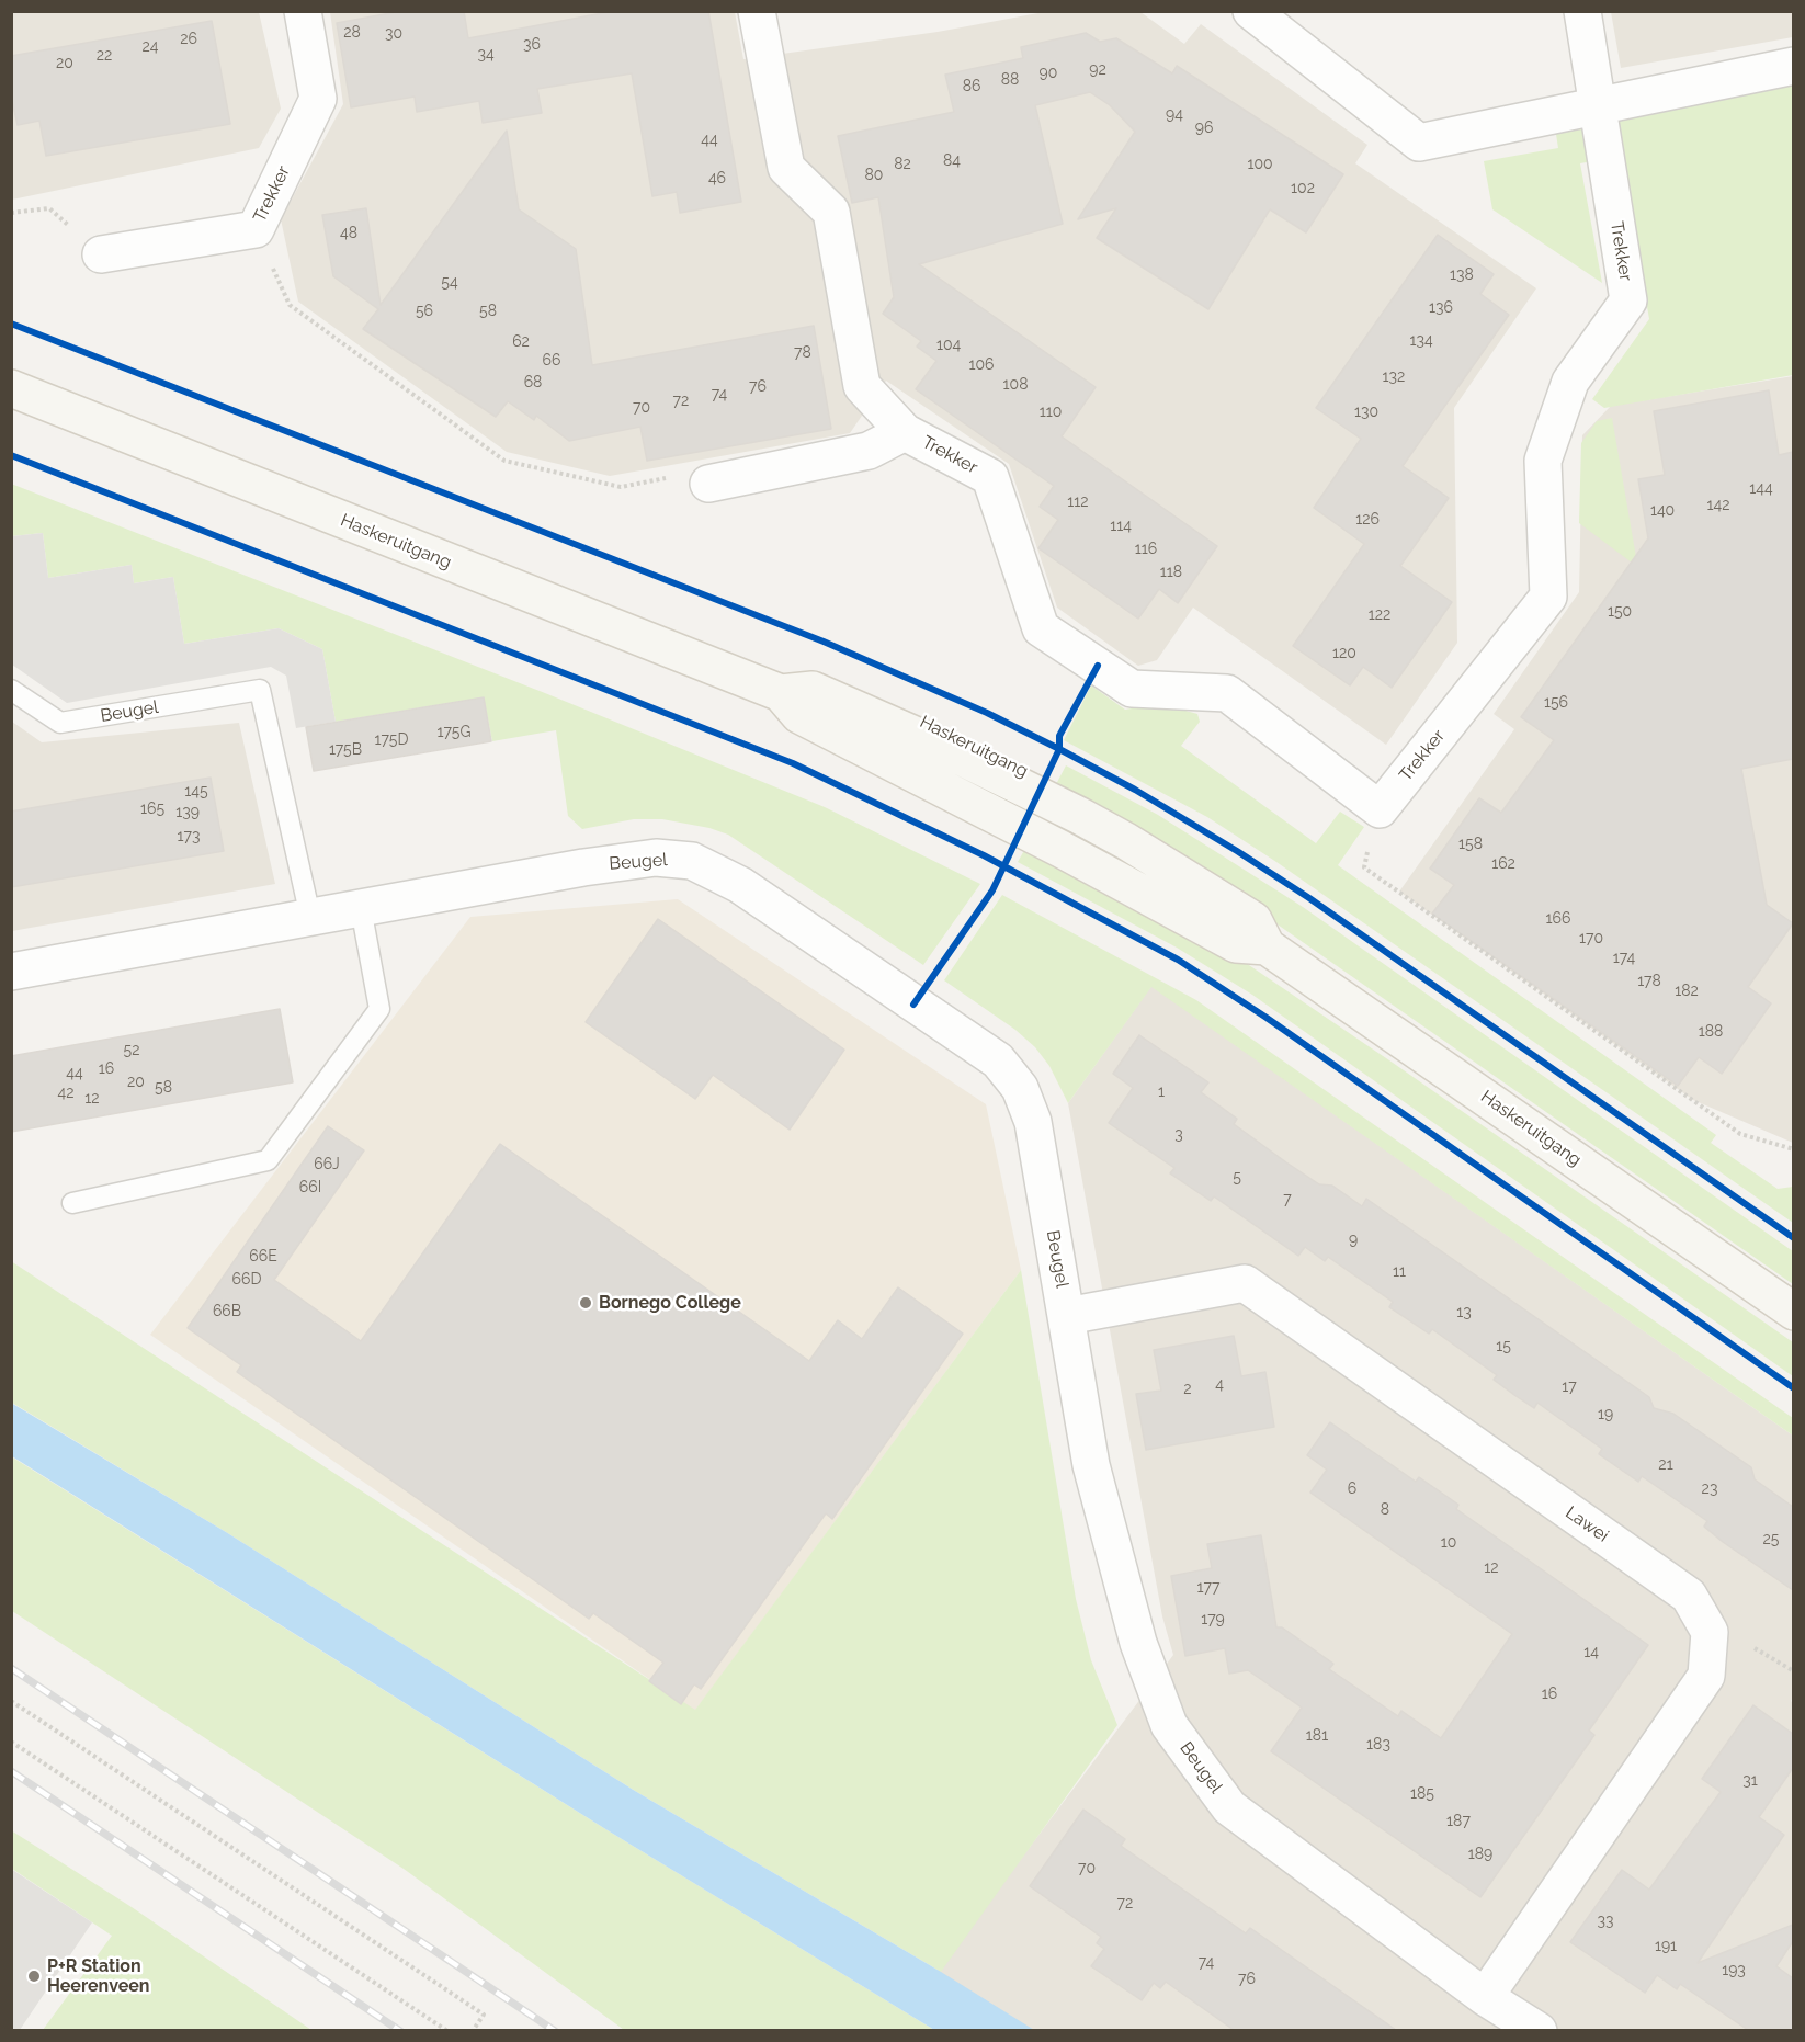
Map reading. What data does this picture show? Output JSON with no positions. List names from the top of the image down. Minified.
{"streets":{"main road":["Haskeruitgang"],"street":["Trekker","Beugel","Lawei"]},"crossings":[["Beugel","Lawei"]],"places":["Bornego College","P+R Station Heerenveen"],"house_numbers":["28","30","26","36","24","34","22","20","92","90","88","86","94","96","44","84","82","100","80","46","102","48","138","54","136","56","58","134","62","104","78","66","106","132","68","108","76","74","72","70","110","130","144","112","142","140","126","114","116","118","150","122","120","156","175G","175D","175B","145","165","139","173","158","162","166","170","174","178","182","188","52","16","44","20","58","1","42","12","3","66J","5","66I","7","9","66E","11","66D","66B","13","15","4","17","2","19","21","6","23","8","25","10","12","177","179","14","16","181","183","31","185","187","189","70","72","33","191","74","193","76"]}
